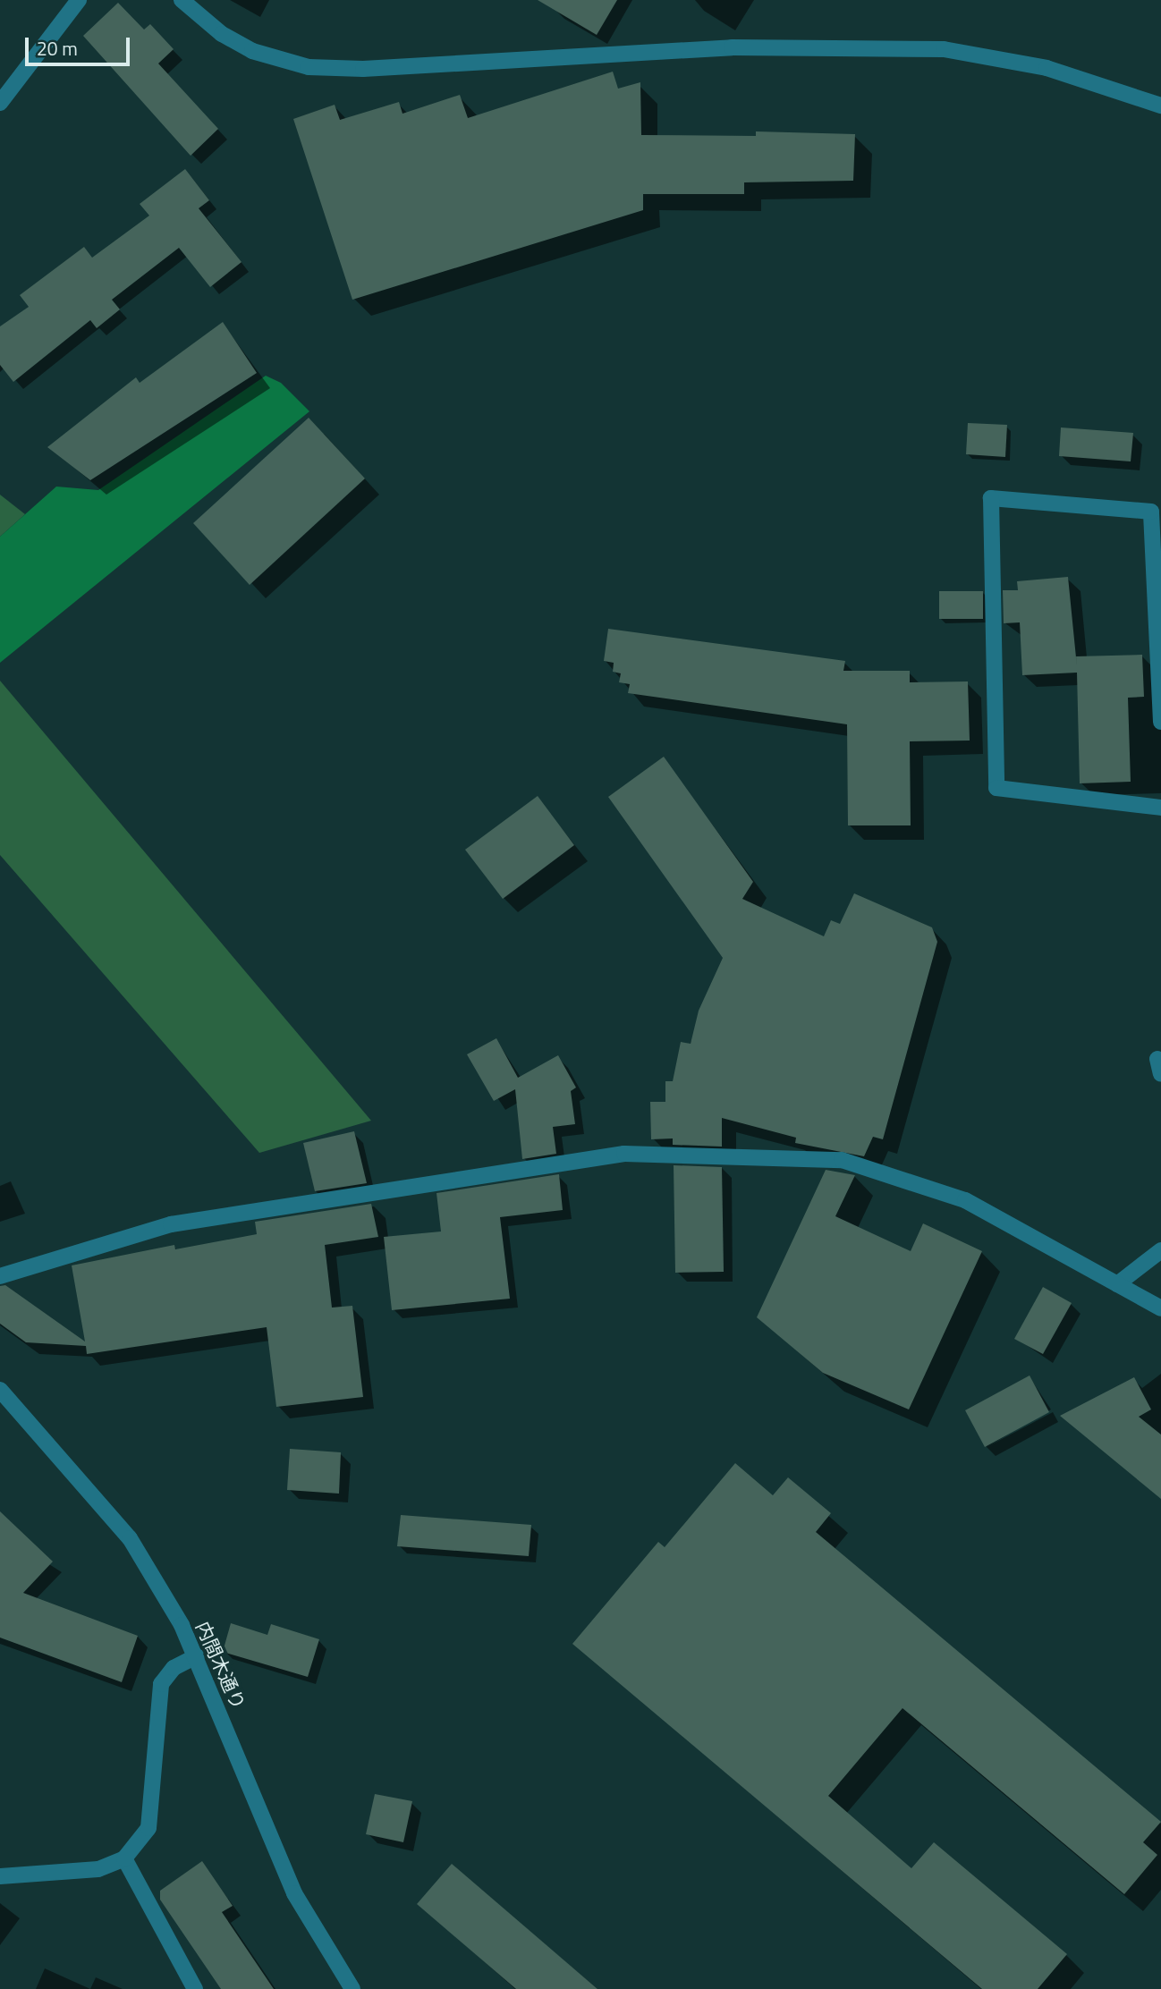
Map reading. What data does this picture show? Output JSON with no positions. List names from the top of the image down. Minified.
{"streets":{"street":["内間木通り"]},"scale_bar":"20 m"}
